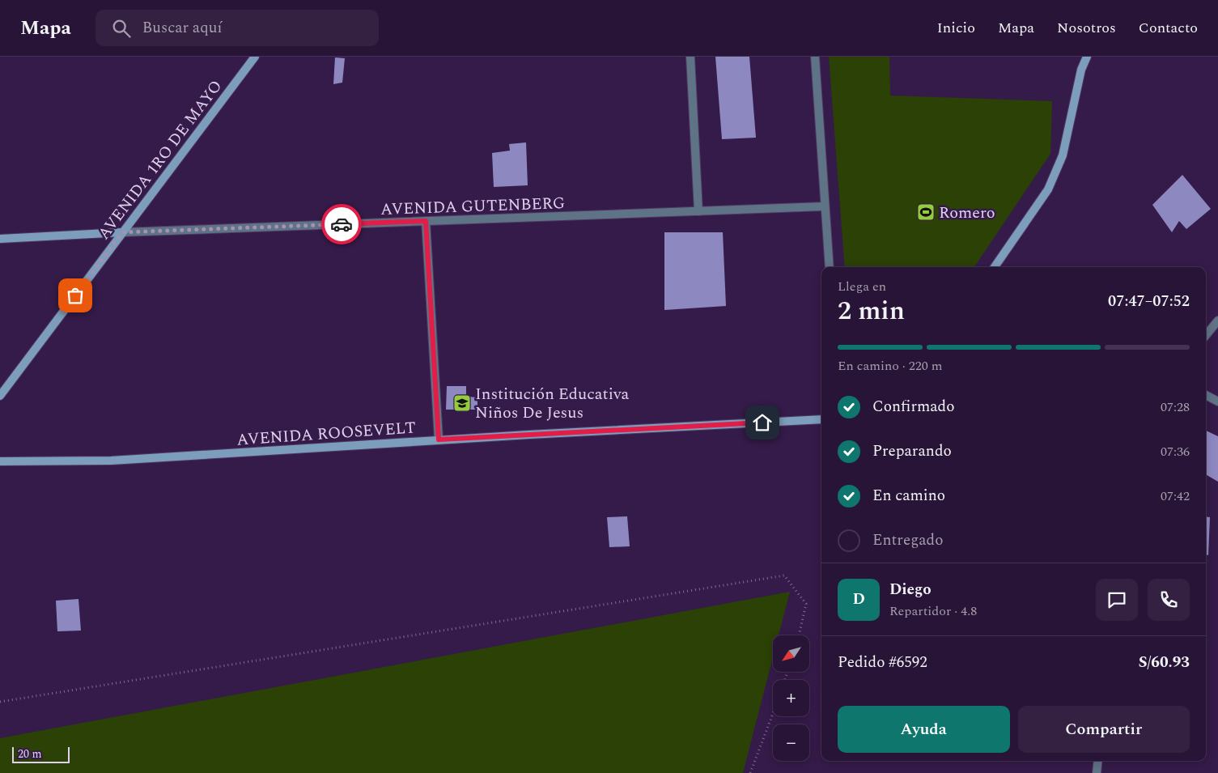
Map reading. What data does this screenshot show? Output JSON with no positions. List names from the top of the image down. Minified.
{"streets":{"street":["AVENIDA 1RO DE MAYO","AVENIDA GUTENBERG","AVENIDA ROOSEVELT"]},"crossings":[["AVENIDA 1RO DE MAYO","AVENIDA GUTENBERG"]],"places":{"sports":["Romero"],"school or university":["Institución Educativa Niños De Jesus"]},"scale_bar":"20 m","north":"bottom left","page":{"header":"Mapa","search":"Buscar aquí","nav":["Inicio","Mapa","Nosotros","Contacto"],"heading":["2 min","Llega en","07:47–07:52"],"panel":["Diego","Repartidor · 4.8","Pedido #6592","S/60.93"],"bar":"En camino · 220 m","list":[["Confirmado","07:28"],["Preparando","07:36"],["En camino","07:42"],"Entregado"],"round":"D","map_buttons":["+","−"],"buttons":["Ayuda","Compartir"],"scale":"20 m"}}
